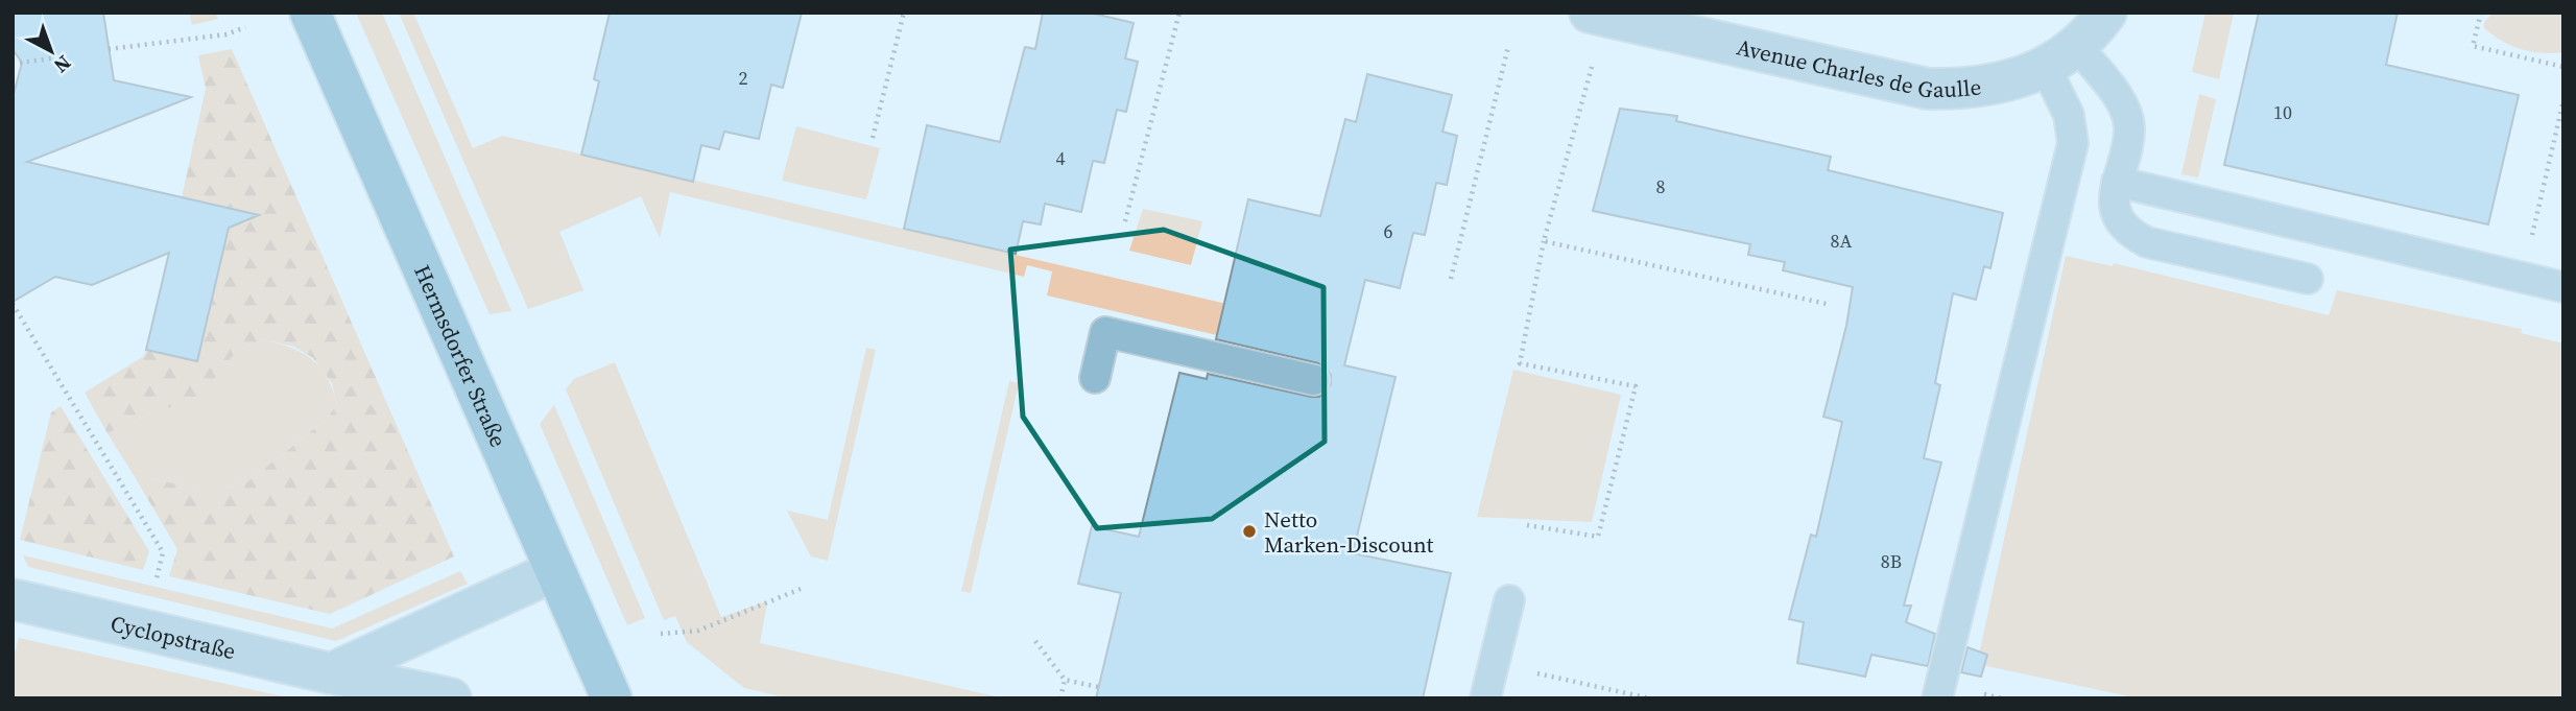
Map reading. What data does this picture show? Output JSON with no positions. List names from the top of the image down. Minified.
{"streets":{"main road":["Hermsdorfer Straße"],"street":["Avenue Charles de Gaulle","Cyclopstraße"]},"places":["Netto Marken-Discount"],"house_numbers":["2","10","4","8","6","8A","8B"],"north":"bottom right"}
